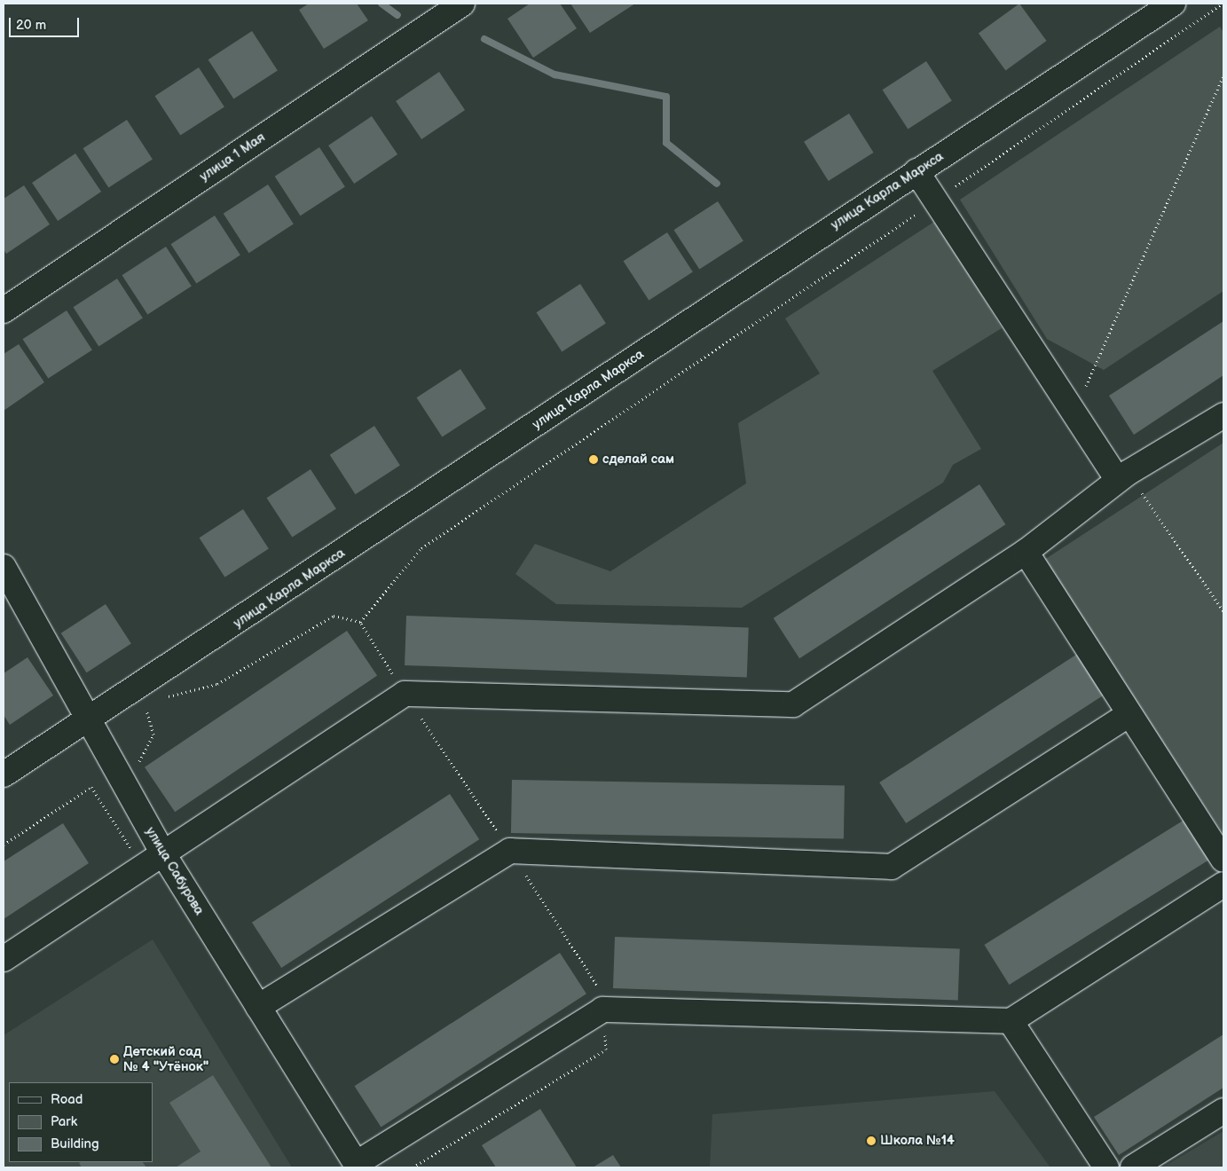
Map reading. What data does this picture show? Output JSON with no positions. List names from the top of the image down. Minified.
{"streets":{"street":["улица 1 Мая","улица Карла Маркса","улица Сабурова"]},"crossings":[["улица Карла Маркса","улица Сабурова"]],"places":["сделай сам","Детский сад № 4 \"Утёнок\"","Школа №14"],"legend":["Road","Park","Building"],"scale_bar":"20 m"}
